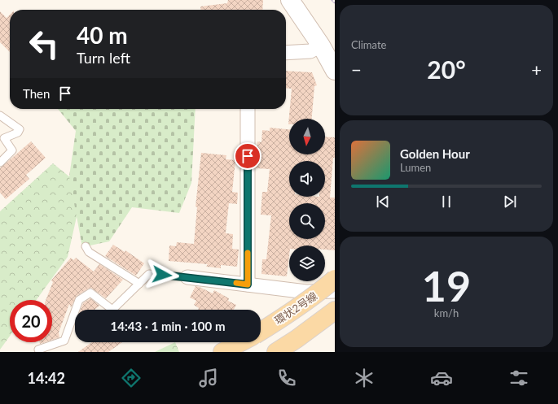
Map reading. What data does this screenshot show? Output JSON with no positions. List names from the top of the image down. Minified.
{"streets":{"main road":["環状2号線"]},"north":"bottom","page":{"tile":["Climate",["19","km/h"]],"turn":["40 m","Turn left"],"heat":["−","20°","+"],"then":"Then","song":["Golden Hour","Lumen"],"limit":"20","trip":"14:43 · 1 min · 100 m","tabs":"14:42"}}
